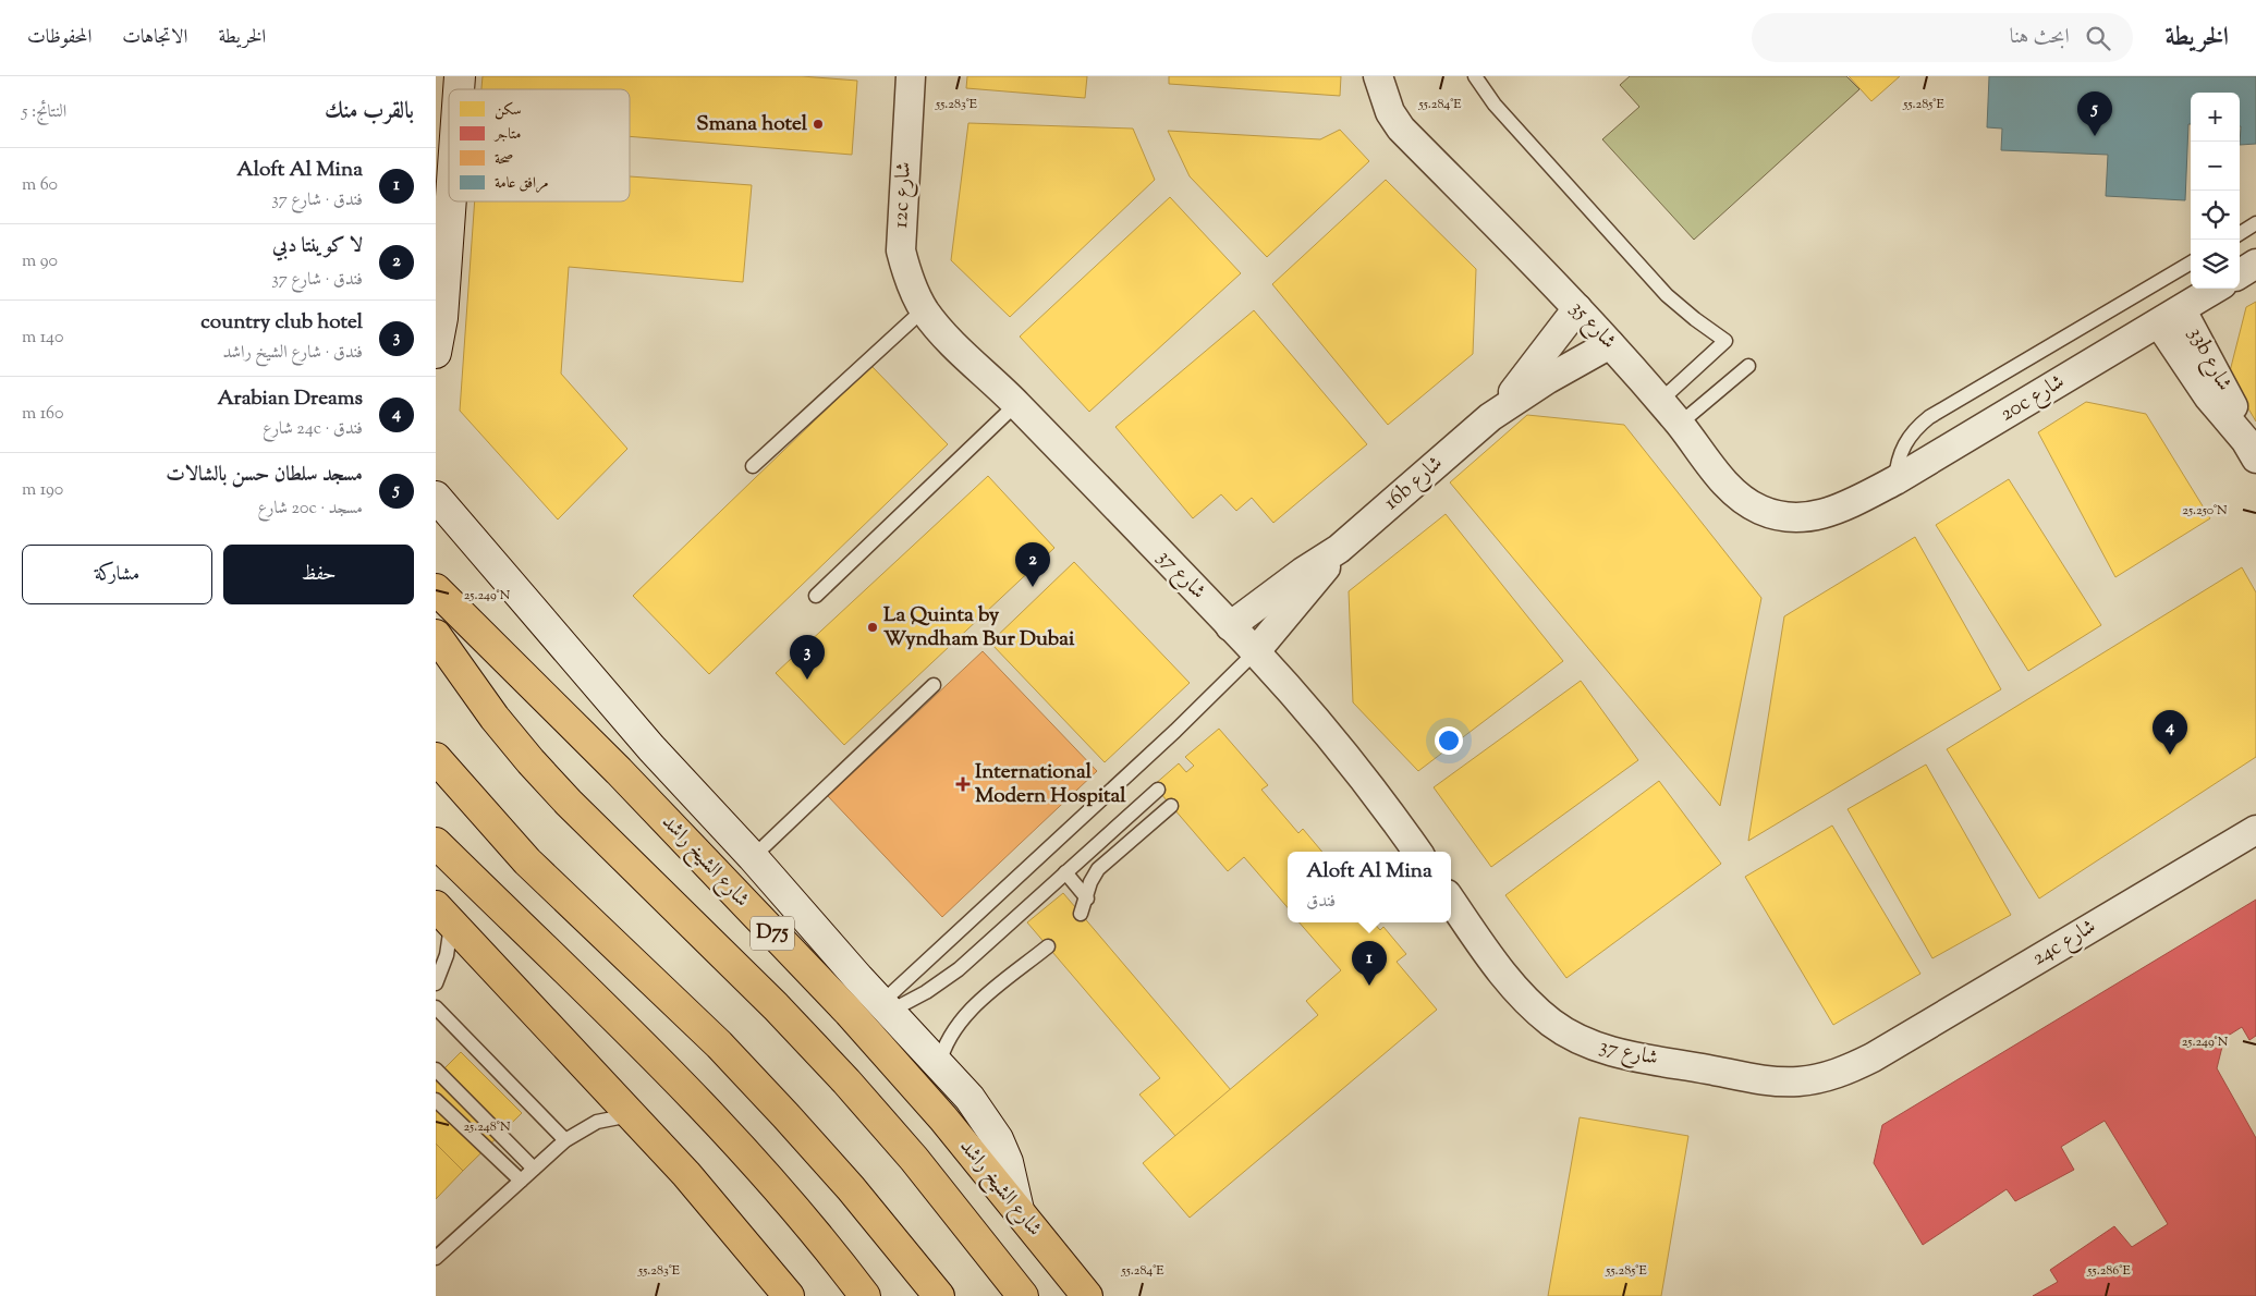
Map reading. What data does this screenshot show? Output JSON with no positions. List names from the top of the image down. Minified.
{"streets":{"main road":["شارع الشيخ راشد","D75"],"street":["12c شارع","شارع 35","33b شارع","20c شارع","16b شارع","شارع 37","24c شارع"]},"crossings":[["12c شارع","شارع 37"],["شارع 35","20c شارع"],["شارع 35","16b شارع"],["33b شارع","20c شارع"],["16b شارع","شارع 37"],["شارع 37","24c شارع"]],"places":{"other":["Smana hotel","La Quinta by Wyndham Bur Dubai"],"health":["International Modern Hospital"]},"legend":["سكن","متاجر","صحة","مرافق عامة"],"page":{"header":"الخريطة","search":"ابحث هنا","nav":["الخريطة","الاتجاهات","المحفوظات"],"heading":["بالقرب منك","النتائج: 5"],"pins":["5","2","3","4","1"],"map_buttons":["+","−"],"list":[{"mark":"1","name":"Aloft Al Mina","note":"فندق · شارع 37","value":"60 m"},{"mark":"2","name":"لا كوينتا دبي","note":"فندق · شارع 37","value":"90 m"},{"mark":"3","name":"country club hotel","note":"فندق · شارع الشيخ راشد","value":"140 m"},{"mark":"4","name":"Arabian Dreams","note":"فندق · 24c شارع","value":"160 m"},{"mark":"5","name":"مسجد سلطان حسن بالشالات","note":"مسجد · 20c شارع","value":"190 m"}],"buttons":["حفظ","مشاركة"],"popup":["Aloft Al Mina","فندق"]},"coordinates":["55.283°E","55.284°E","55.285°E","25.250°N","25.249°N","25.248°N","55.286°E"]}
